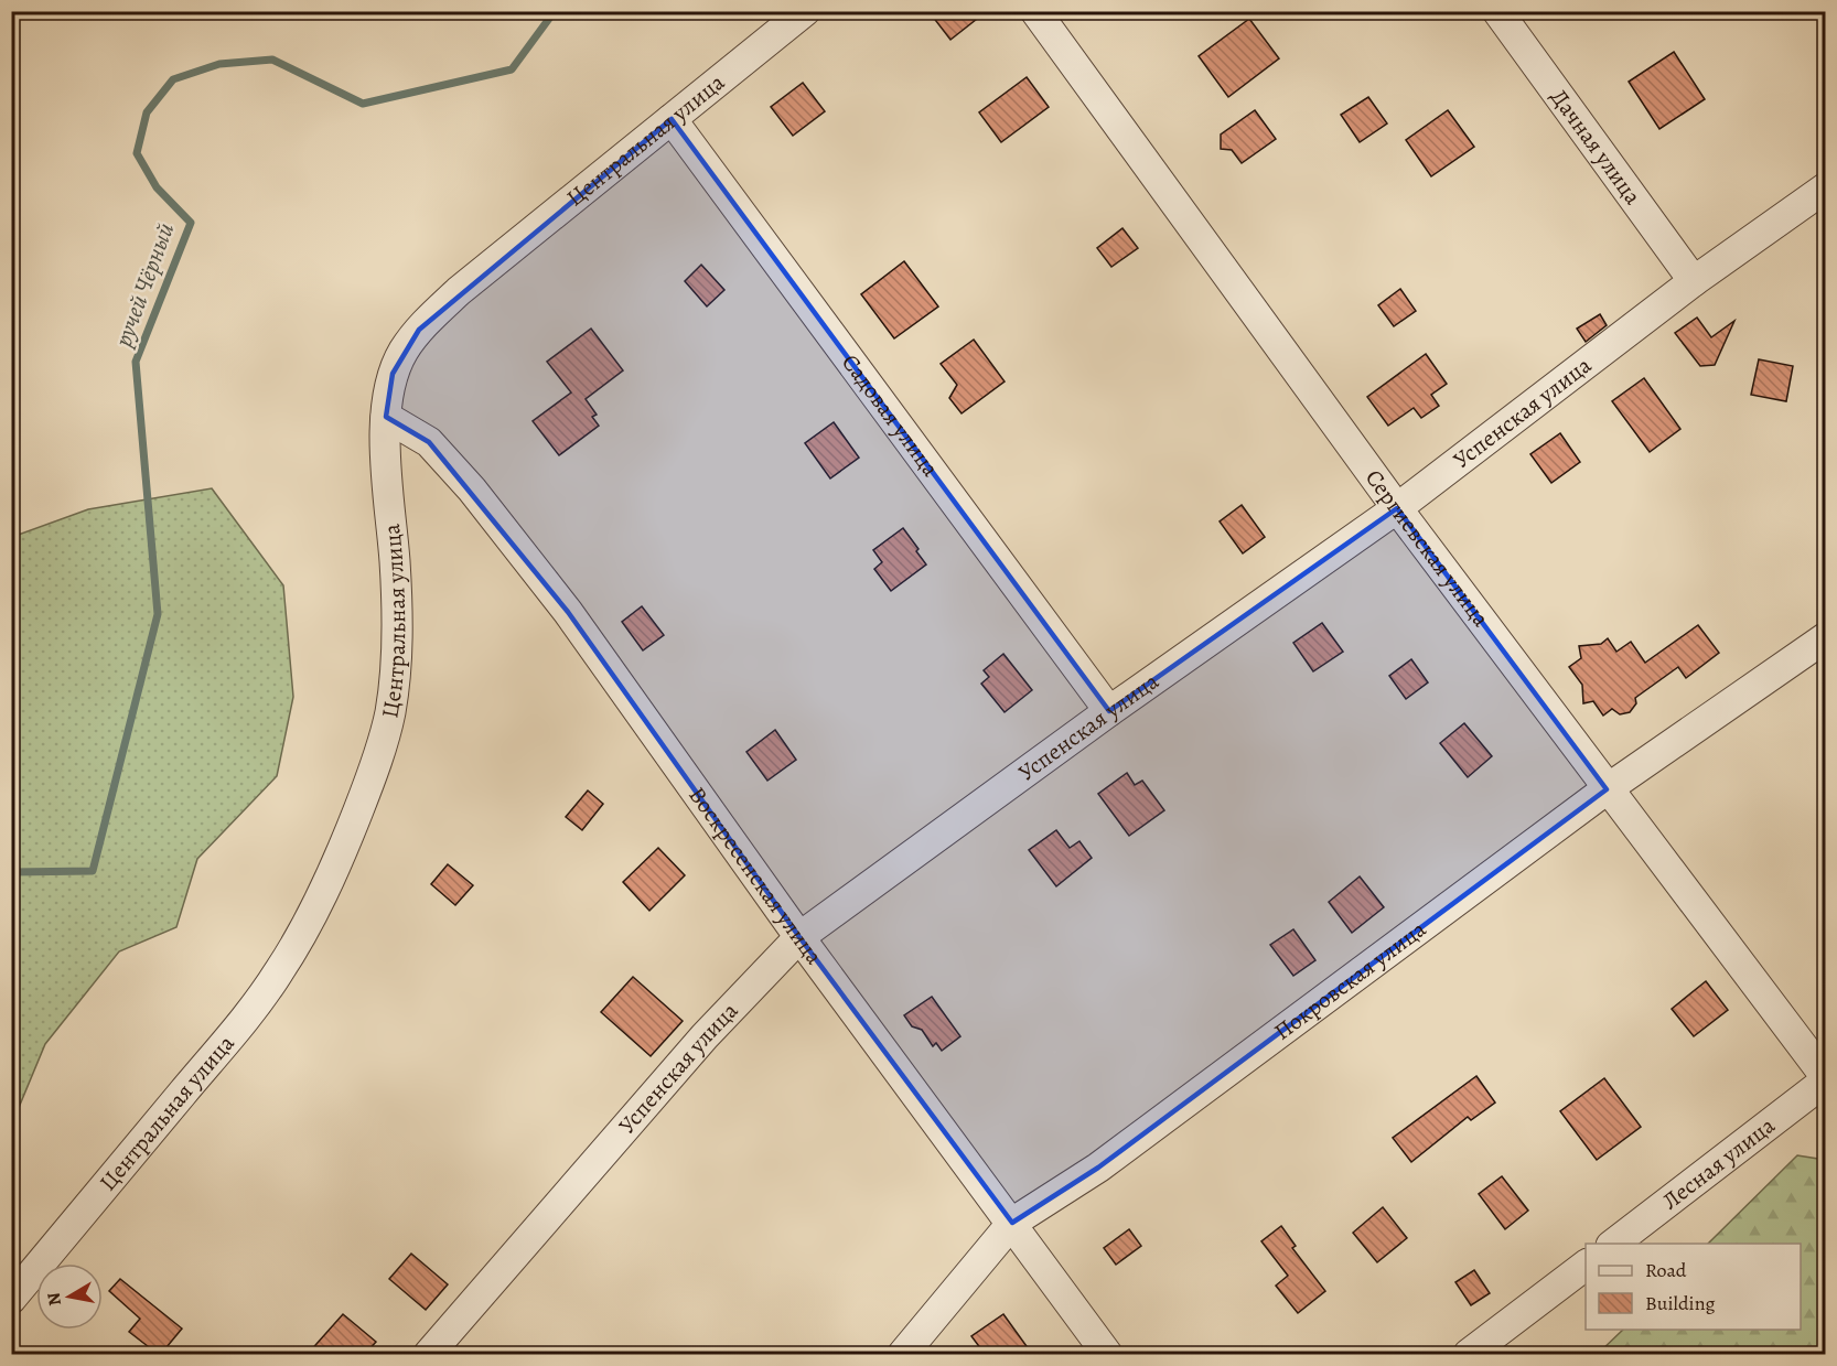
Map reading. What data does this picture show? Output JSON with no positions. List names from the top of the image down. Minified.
{"streets":{"street":["Центральная улица","Дачная улица","Успенская улица","Садовая улица","Сергиевская улица","Воскресенская улица","Покровская улица","Лесная улица"]},"crossings":[["Центральная улица","Садовая улица"],["Центральная улица","Воскресенская улица"],["Дачная улица","Успенская улица"],["Успенская улица","Садовая улица"],["Успенская улица","Сергиевская улица"],["Успенская улица","Воскресенская улица"],["Сергиевская улица","Покровская улица"],["Сергиевская улица","Лесная улица"],["Воскресенская улица","Покровская улица"]],"water":["ручей Чёрный"],"legend":["Road","Building"],"north":"left"}
